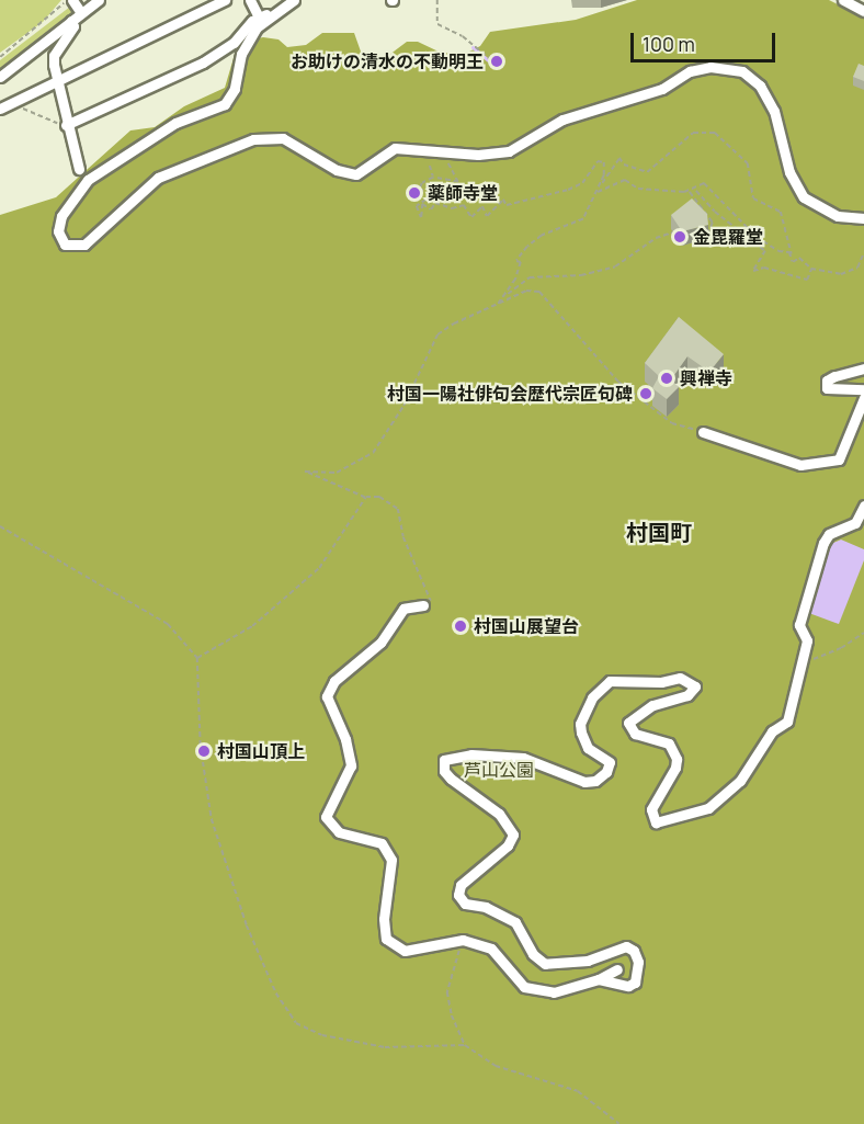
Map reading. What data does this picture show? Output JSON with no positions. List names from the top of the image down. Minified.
{"districts":["村国町"],"parks":["芦山公園"],"places":["お助けの清水の不動明王","薬師寺堂","金毘羅堂","興禅寺","村国一陽社俳句会歴代宗匠句碑","村国山展望台","村国山頂上"],"scale_bar":"100 m"}
